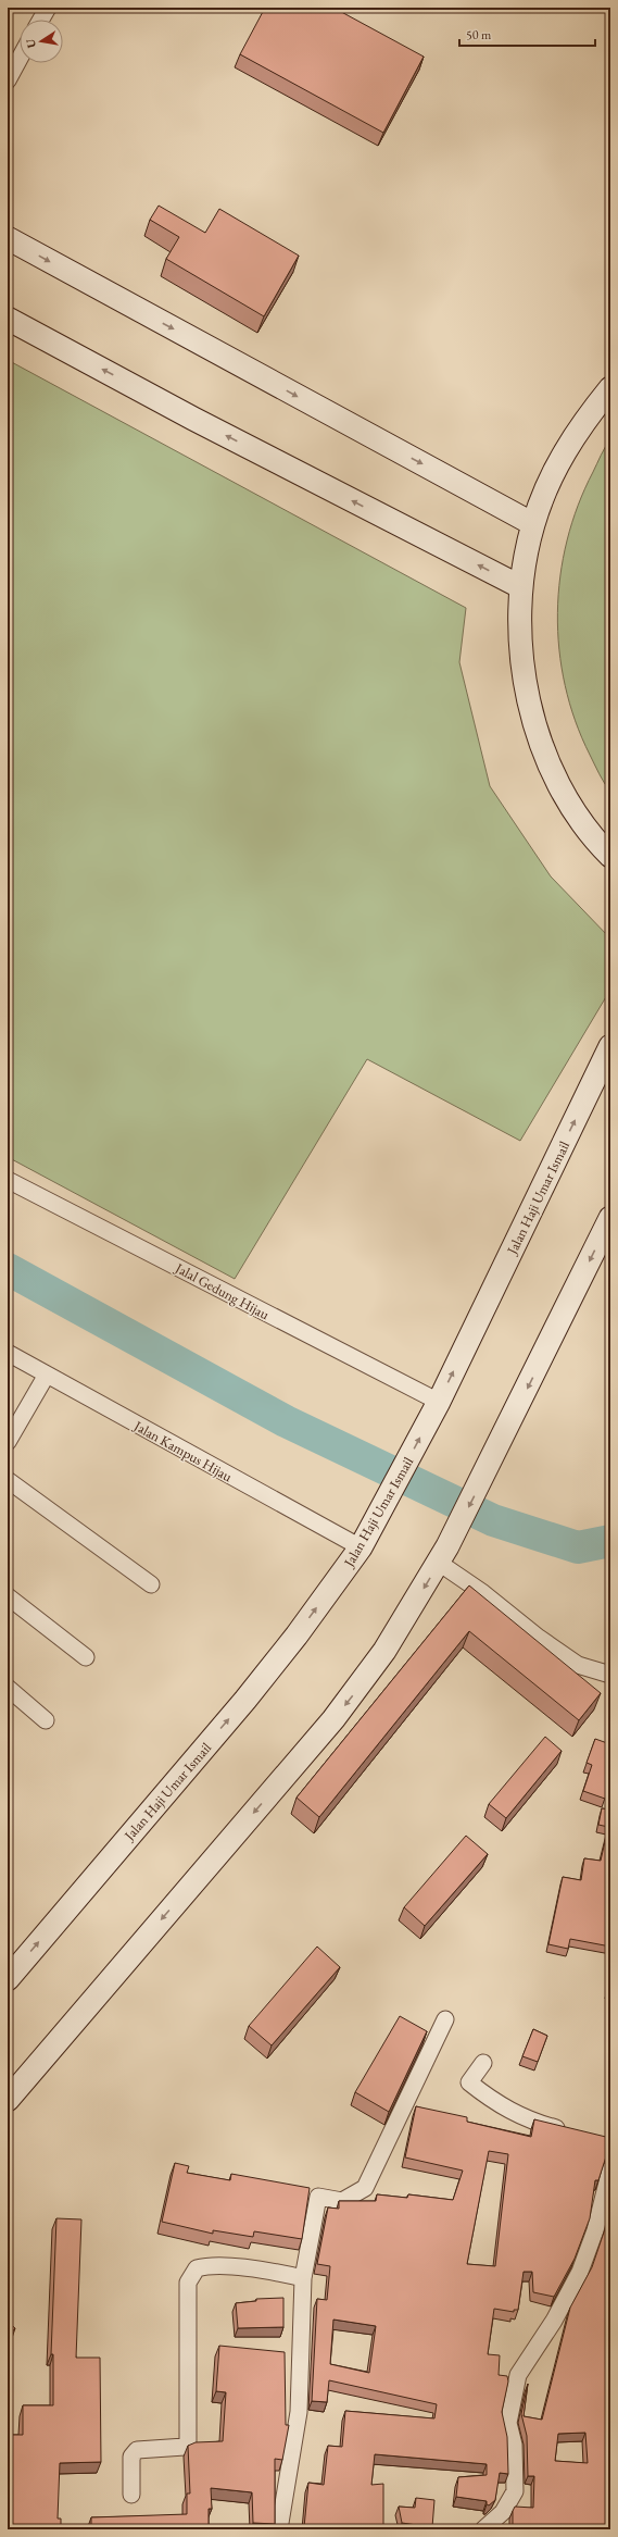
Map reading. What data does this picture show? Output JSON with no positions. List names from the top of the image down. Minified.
{"streets":{"main road":["Jalan Haji Umar Ismail"],"street":["Jalal Gedung Hijau","Jalan Kampus Hijau"]},"crossings":[["Jalan Haji Umar Ismail","Jalal Gedung Hijau"],["Jalan Haji Umar Ismail","Jalan Kampus Hijau"]],"scale_bar":"50 m","north":"left"}
